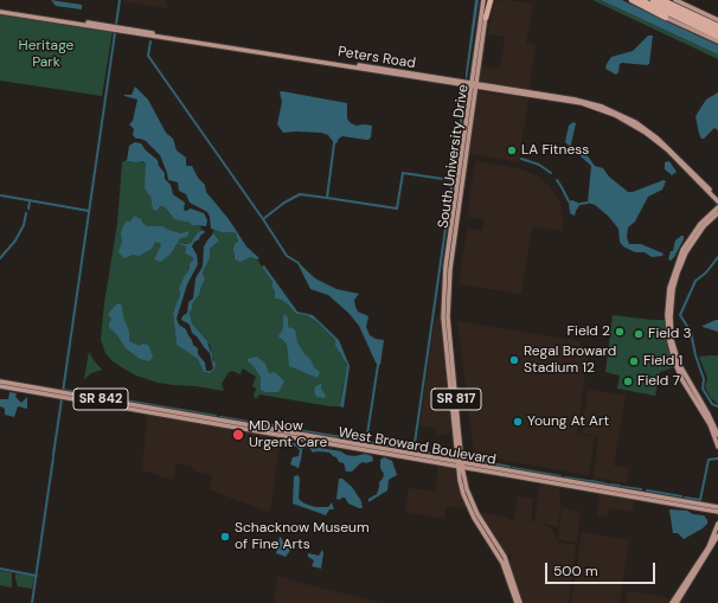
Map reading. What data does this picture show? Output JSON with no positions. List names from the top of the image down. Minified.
{"streets":{"main road":["Peters Road","South University Drive","SR 842","SR 817","West Broward Boulevard"]},"crossings":[["Peters Road","South University Drive"],["South University Drive","SR 817"],["SR 817","West Broward Boulevard"]],"parks":["Heritage Park"],"places":["LA Fitness","Field 2","Field 3","Regal Broward Stadium 12","Field 1","Field 7","Young At Art","MD Now Urgent Care","Schacknow Museum of Fine Arts"],"scale_bar":"500 m"}
